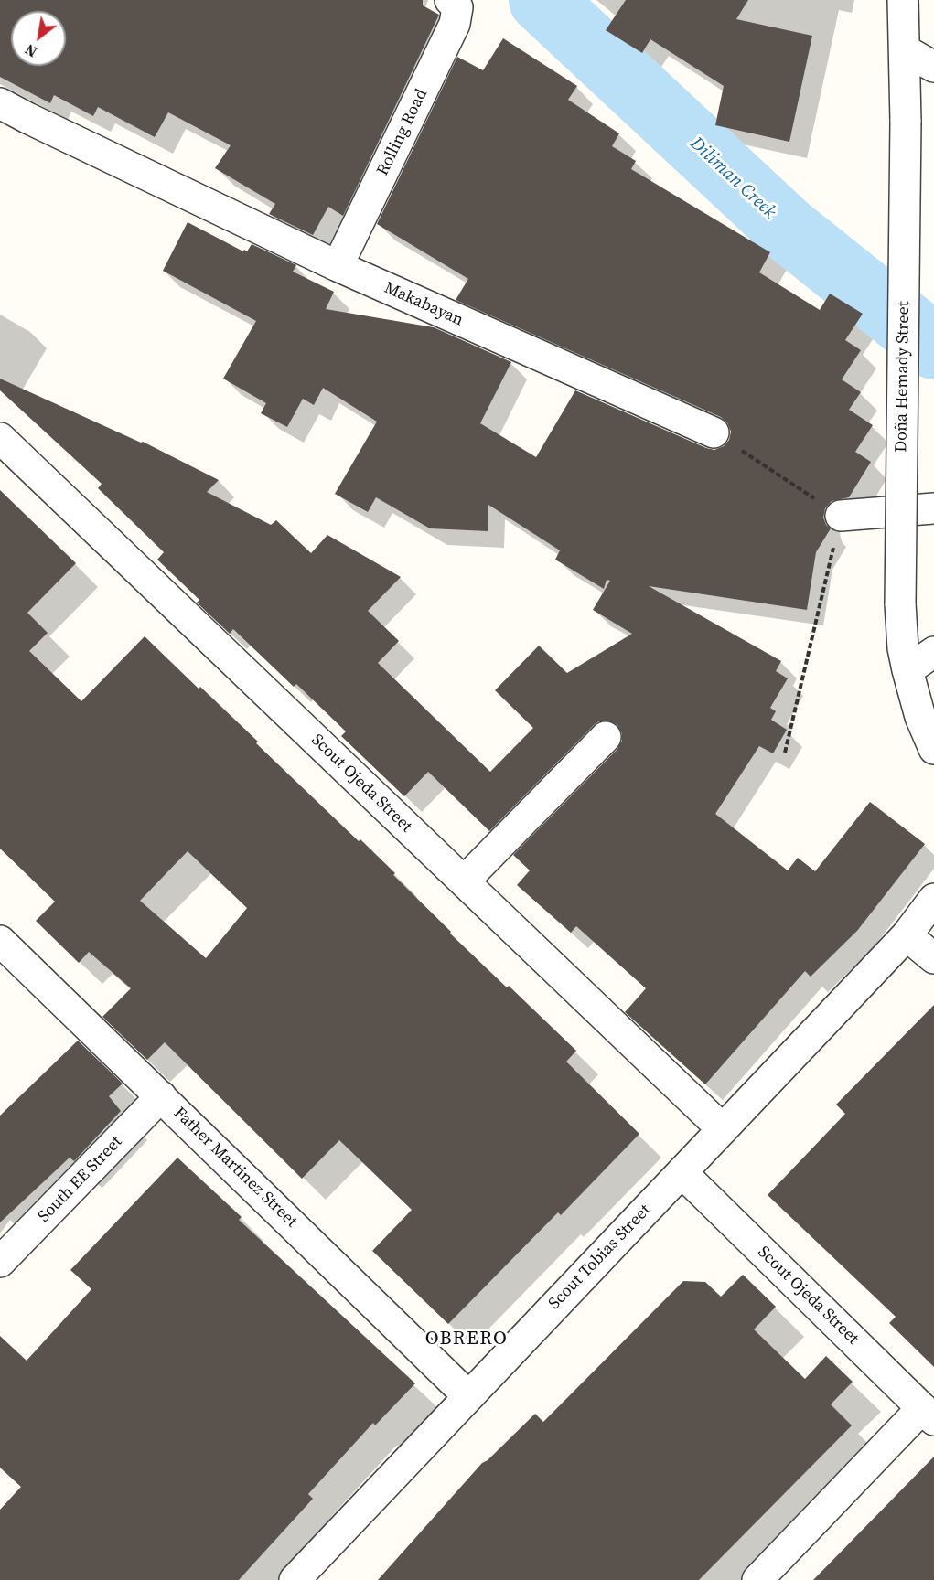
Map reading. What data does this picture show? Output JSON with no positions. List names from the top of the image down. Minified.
{"streets":{"street":["Rolling Road","Makabayan","Doña Hemady Street","Scout Ojeda Street","Father Martinez Street","South EE Street","Scout Tobias Street"]},"crossings":[["Rolling Road","Makabayan"],["Scout Ojeda Street","Scout Tobias Street"],["Father Martinez Street","South EE Street"],["Father Martinez Street","Scout Tobias Street"]],"districts":["OBRERO"],"water":["Diliman Creek"],"north":"bottom left"}
